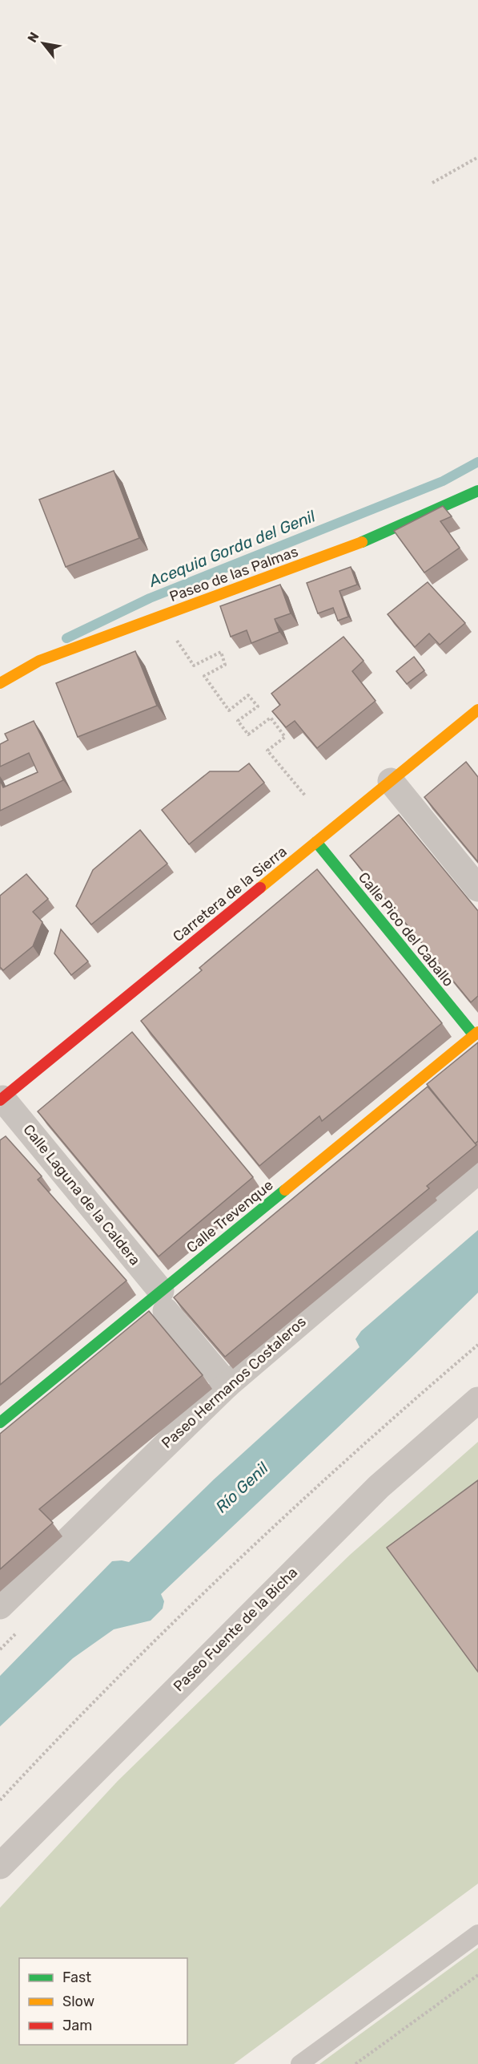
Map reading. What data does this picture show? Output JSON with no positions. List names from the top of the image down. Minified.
{"streets":{"street":["Paseo de las Palmas","Carretera de la Sierra","Calle Pico del Caballo","Calle Laguna de la Caldera","Calle Trevenque","Paseo Hermanos Costaleros","Paseo Fuente de la Bicha"]},"crossings":[["Carretera de la Sierra","Calle Pico del Caballo"],["Carretera de la Sierra","Calle Laguna de la Caldera"],["Calle Pico del Caballo","Calle Trevenque"],["Calle Laguna de la Caldera","Calle Trevenque"],["Calle Laguna de la Caldera","Paseo Hermanos Costaleros"]],"water":["Acequia Gorda del Genil","Río Genil"],"legend":["Fast","Slow","Jam"],"north":"top left"}
